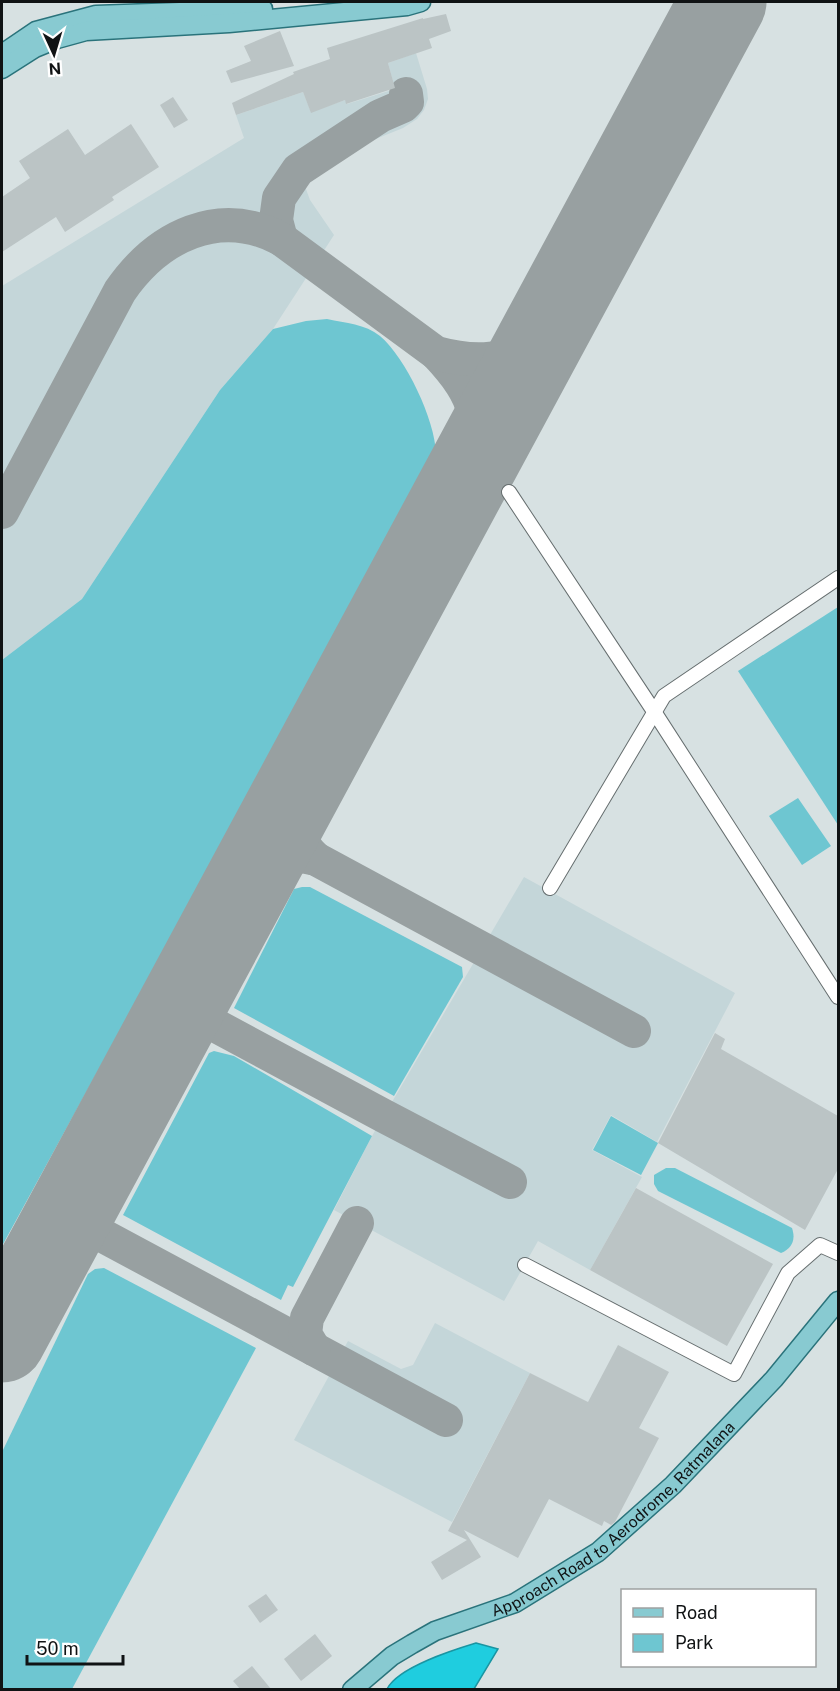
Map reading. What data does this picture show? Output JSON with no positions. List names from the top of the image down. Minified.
{"streets":{"main road":["Approach Road to Aerodrome, Ratmalana"]},"legend":["Road","Park"],"scale_bar":"50 m","north":"bottom"}
